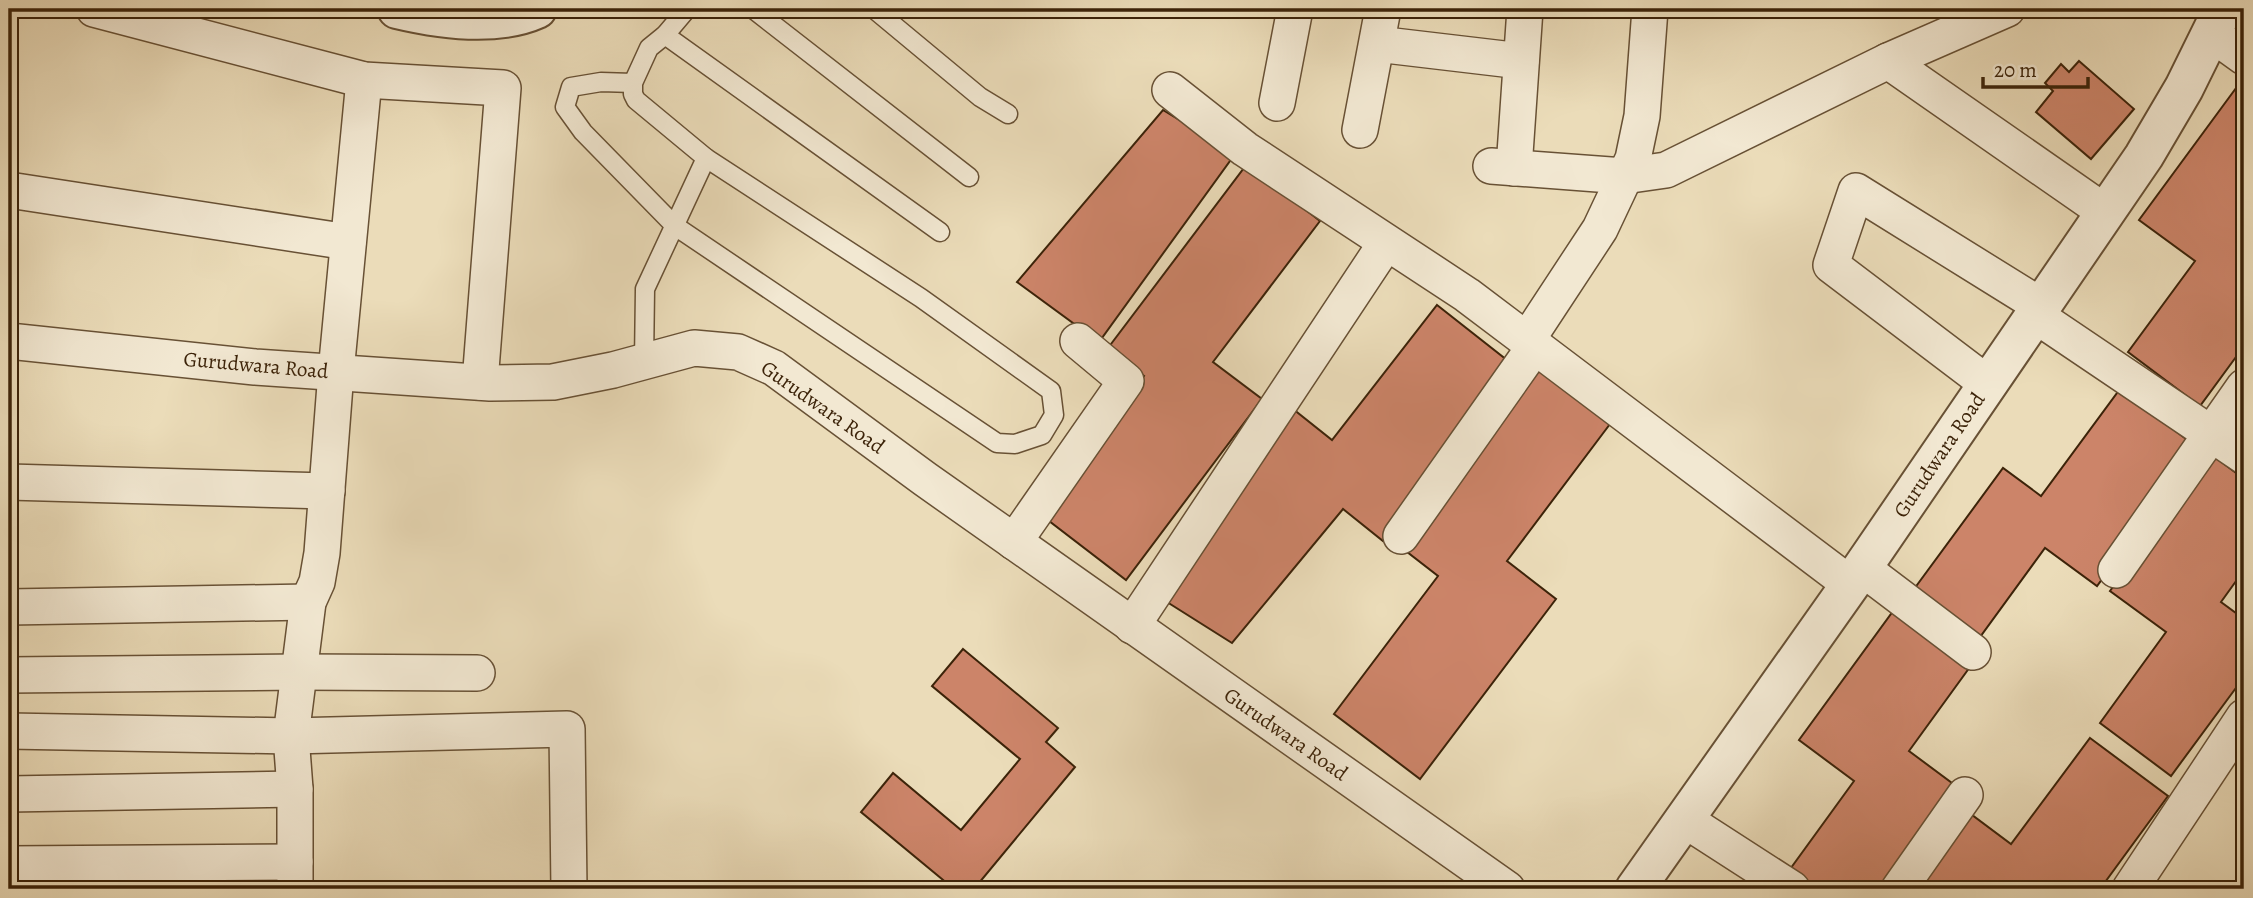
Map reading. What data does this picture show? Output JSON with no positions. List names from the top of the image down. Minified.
{"streets":{"street":["Gurudwara Road"]},"scale_bar":"20 m"}
